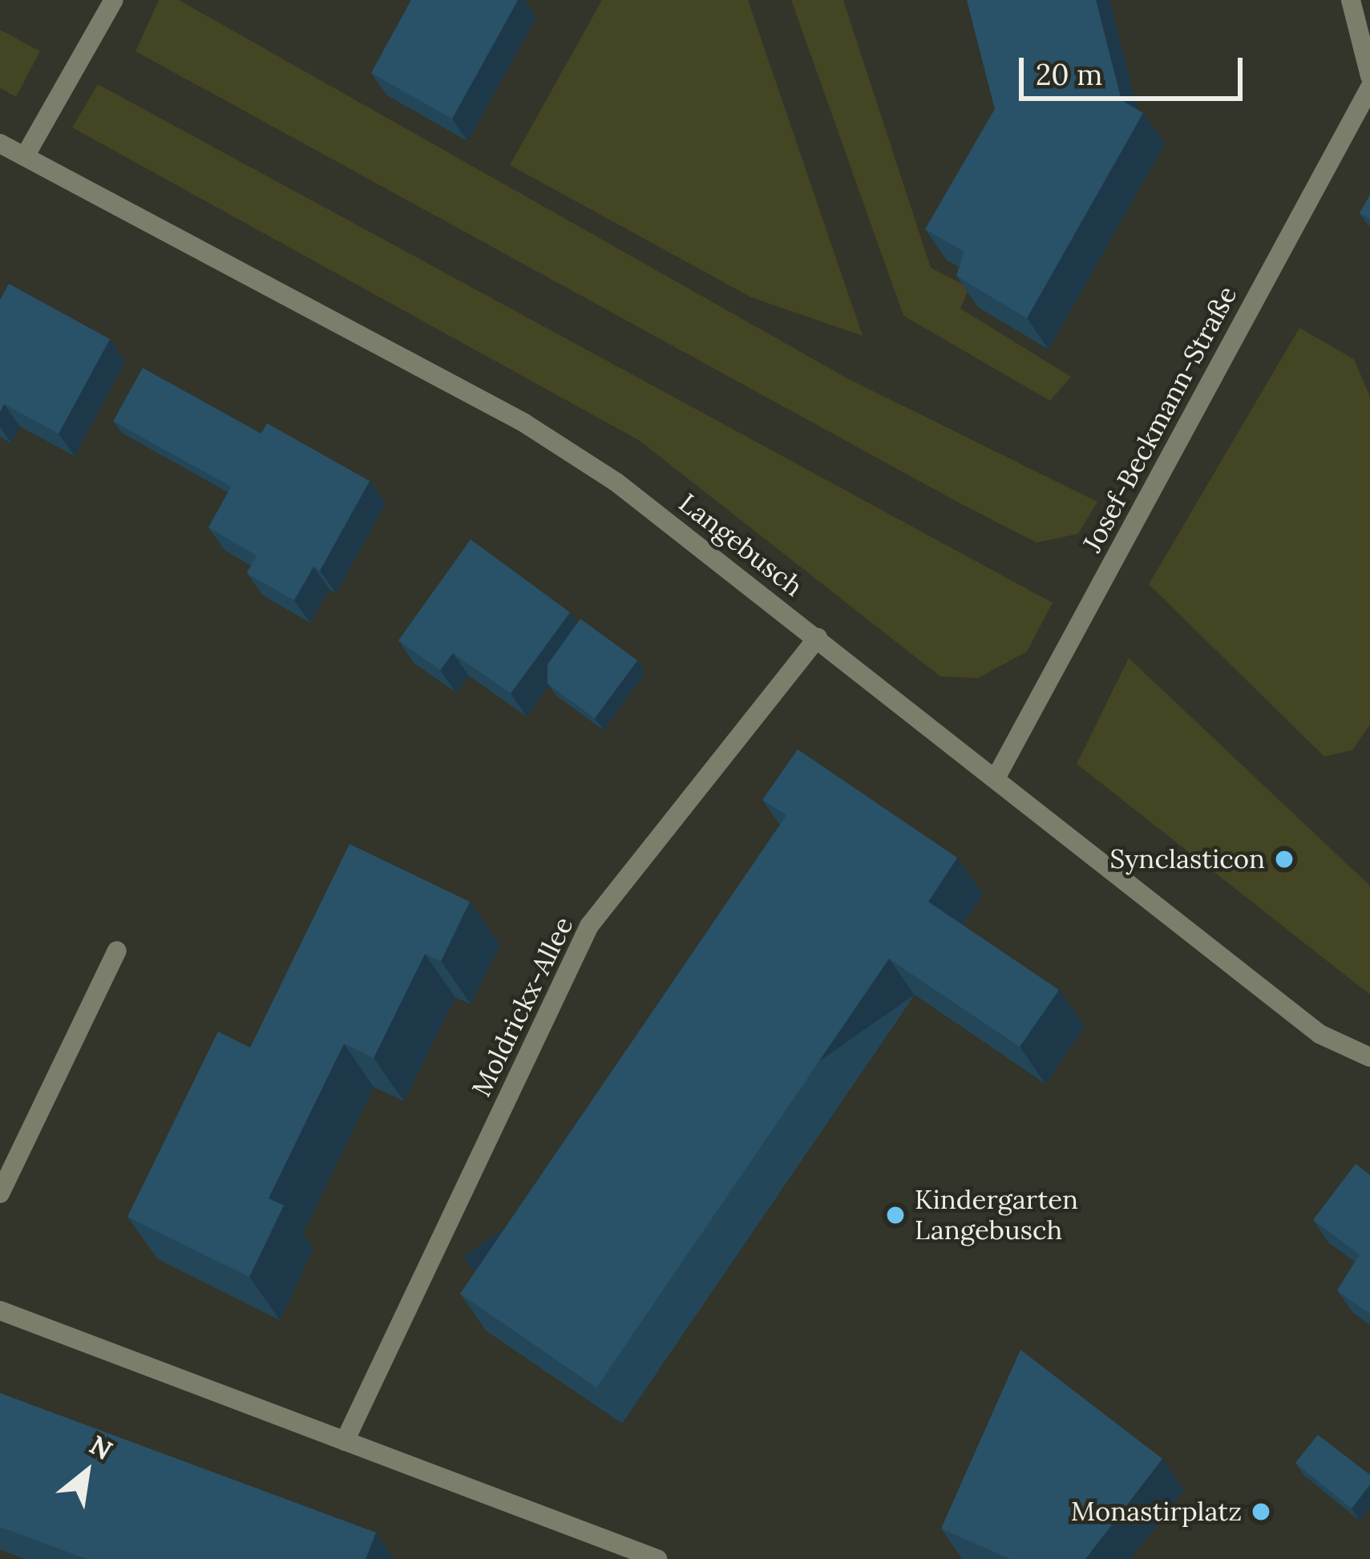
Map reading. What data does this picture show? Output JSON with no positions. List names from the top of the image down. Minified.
{"streets":{"street":["Josef-Beckmann-Straße","Langebusch","Moldrickx-Allee"]},"crossings":[["Josef-Beckmann-Straße","Langebusch"],["Langebusch","Moldrickx-Allee"]],"places":["Synclasticon","Kindergarten Langebusch","Monastirplatz"],"scale_bar":"20 m","north":"top right"}
